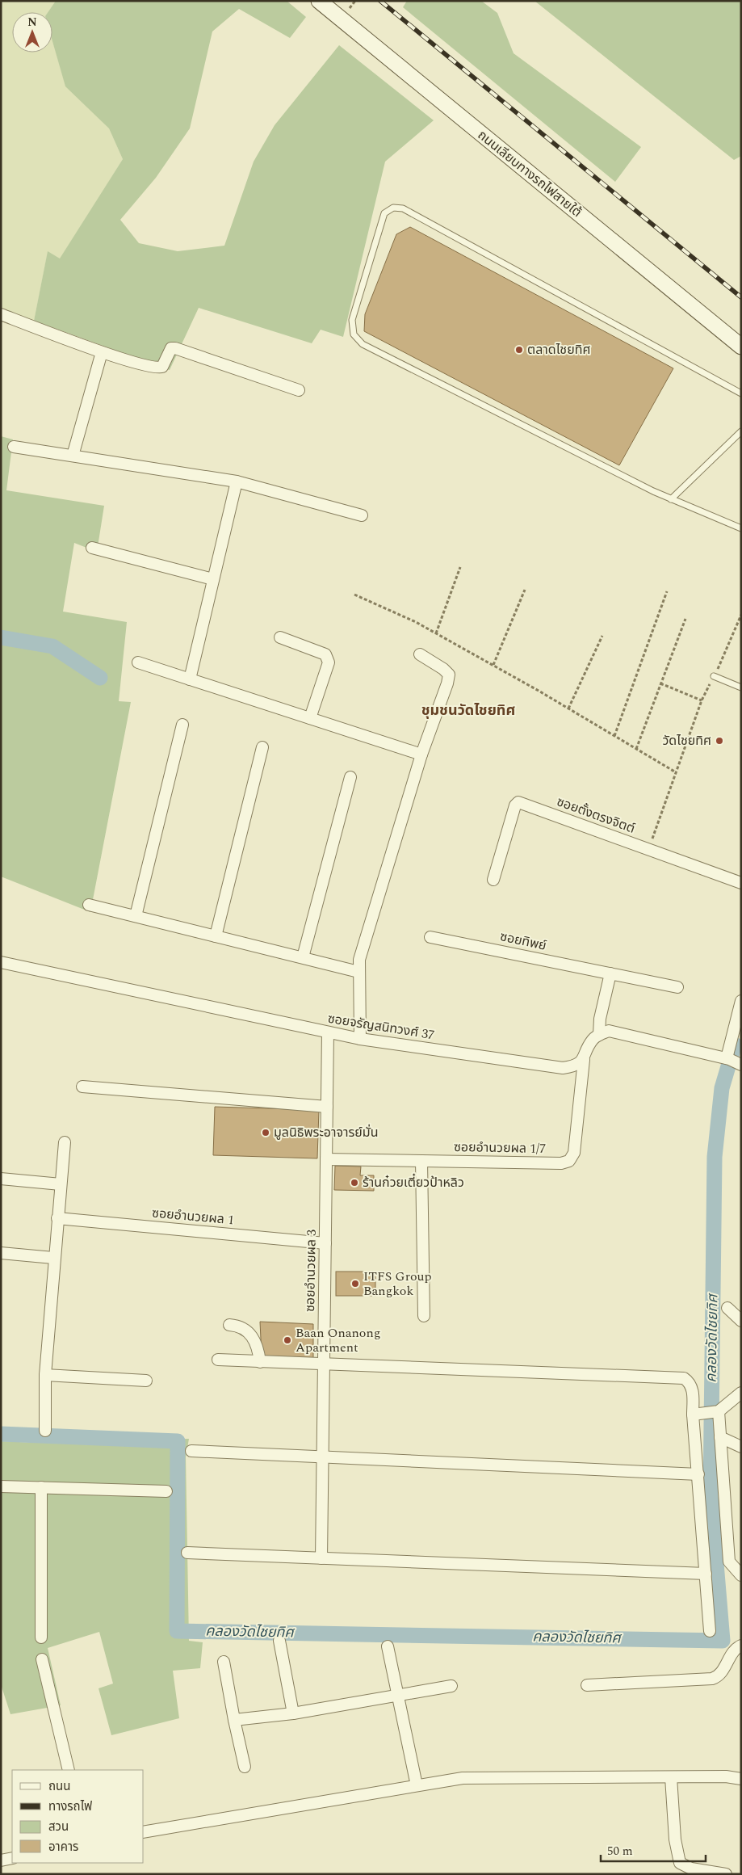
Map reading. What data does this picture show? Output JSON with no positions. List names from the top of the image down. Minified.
{"streets":{"main road":["ถนนเลียบทางรถไฟสายใต้"],"street":["ซอยตั้งตรงจิตต์","ซอยทิพย์","ซอยจรัญสนิทวงศ์ 37","ซอยอำนวยผล 1/7","ซอยอำนวยผล 1","ซอยอำนวยผล 3"]},"crossings":[["ซอยจรัญสนิทวงศ์ 37","ซอยอำนวยผล 1/7"],["ซอยจรัญสนิทวงศ์ 37","ซอยอำนวยผล 3"],["ซอยอำนวยผล 1/7","ซอยอำนวยผล 3"],["ซอยอำนวยผล 1","ซอยอำนวยผล 3"]],"districts":["ชุมชนวัดไชยทิศ"],"water":["คลองวัดไชยทิศ"],"places":["ตลาดไชยทิศ","วัดไชยทิศ","มูลนิธิพระอาจารย์มั่น","ร้านก๋วยเตี๋ยวป้าหลิว","ITFS Group Bangkok","Baan Onanong Apartment"],"legend":["ถนน","ทางรถไฟ","สวน","อาคาร"],"scale_bar":"50 m","north":"top"}
